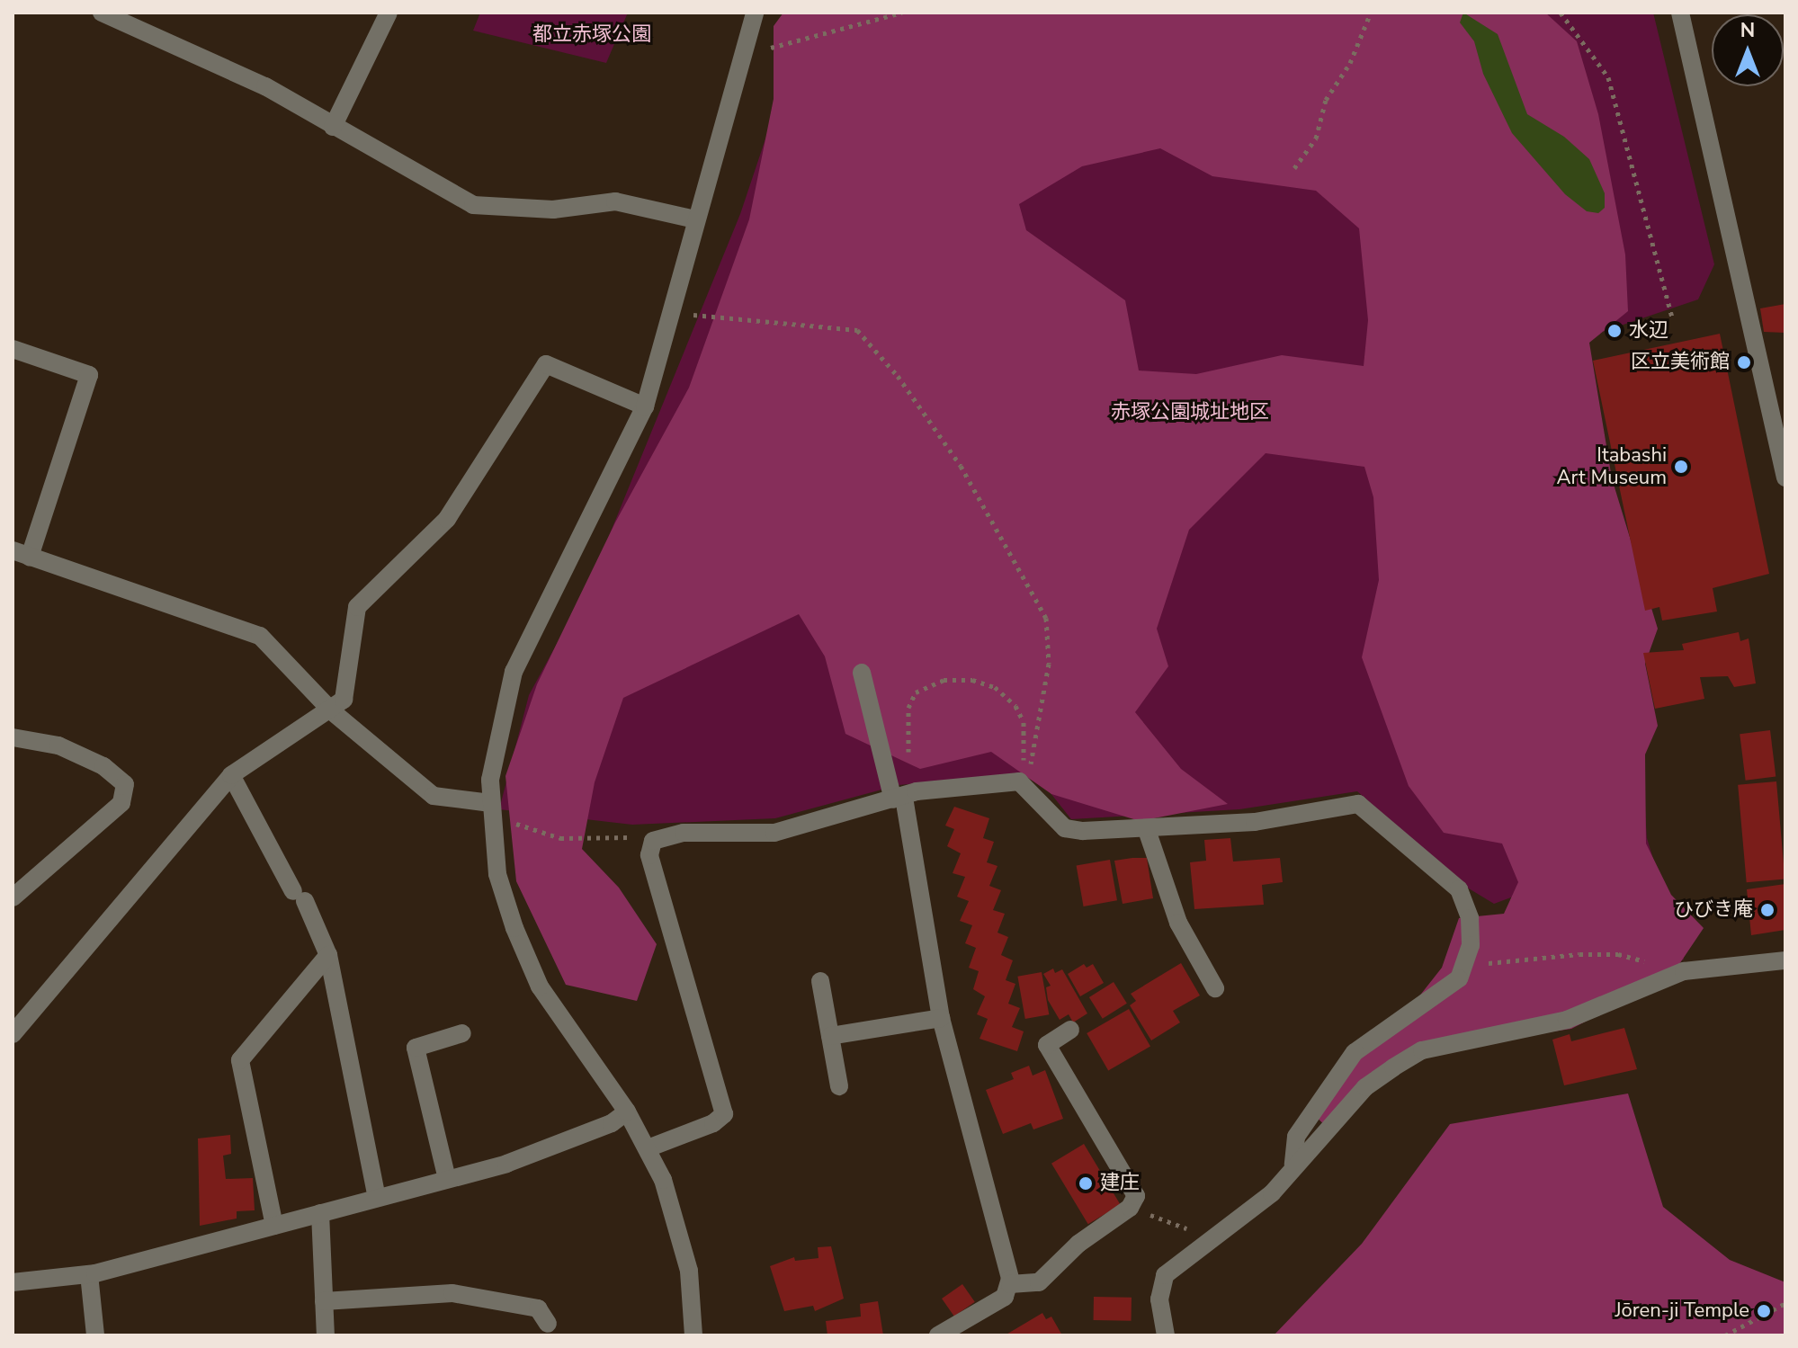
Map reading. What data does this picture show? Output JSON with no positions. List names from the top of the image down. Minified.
{"parks":["都立赤塚公園","赤塚公園城址地区"],"places":["水辺","区立美術館","Itabashi Art Museum","ひびき庵","建庄","Jōren-ji Temple"],"north":"top"}
